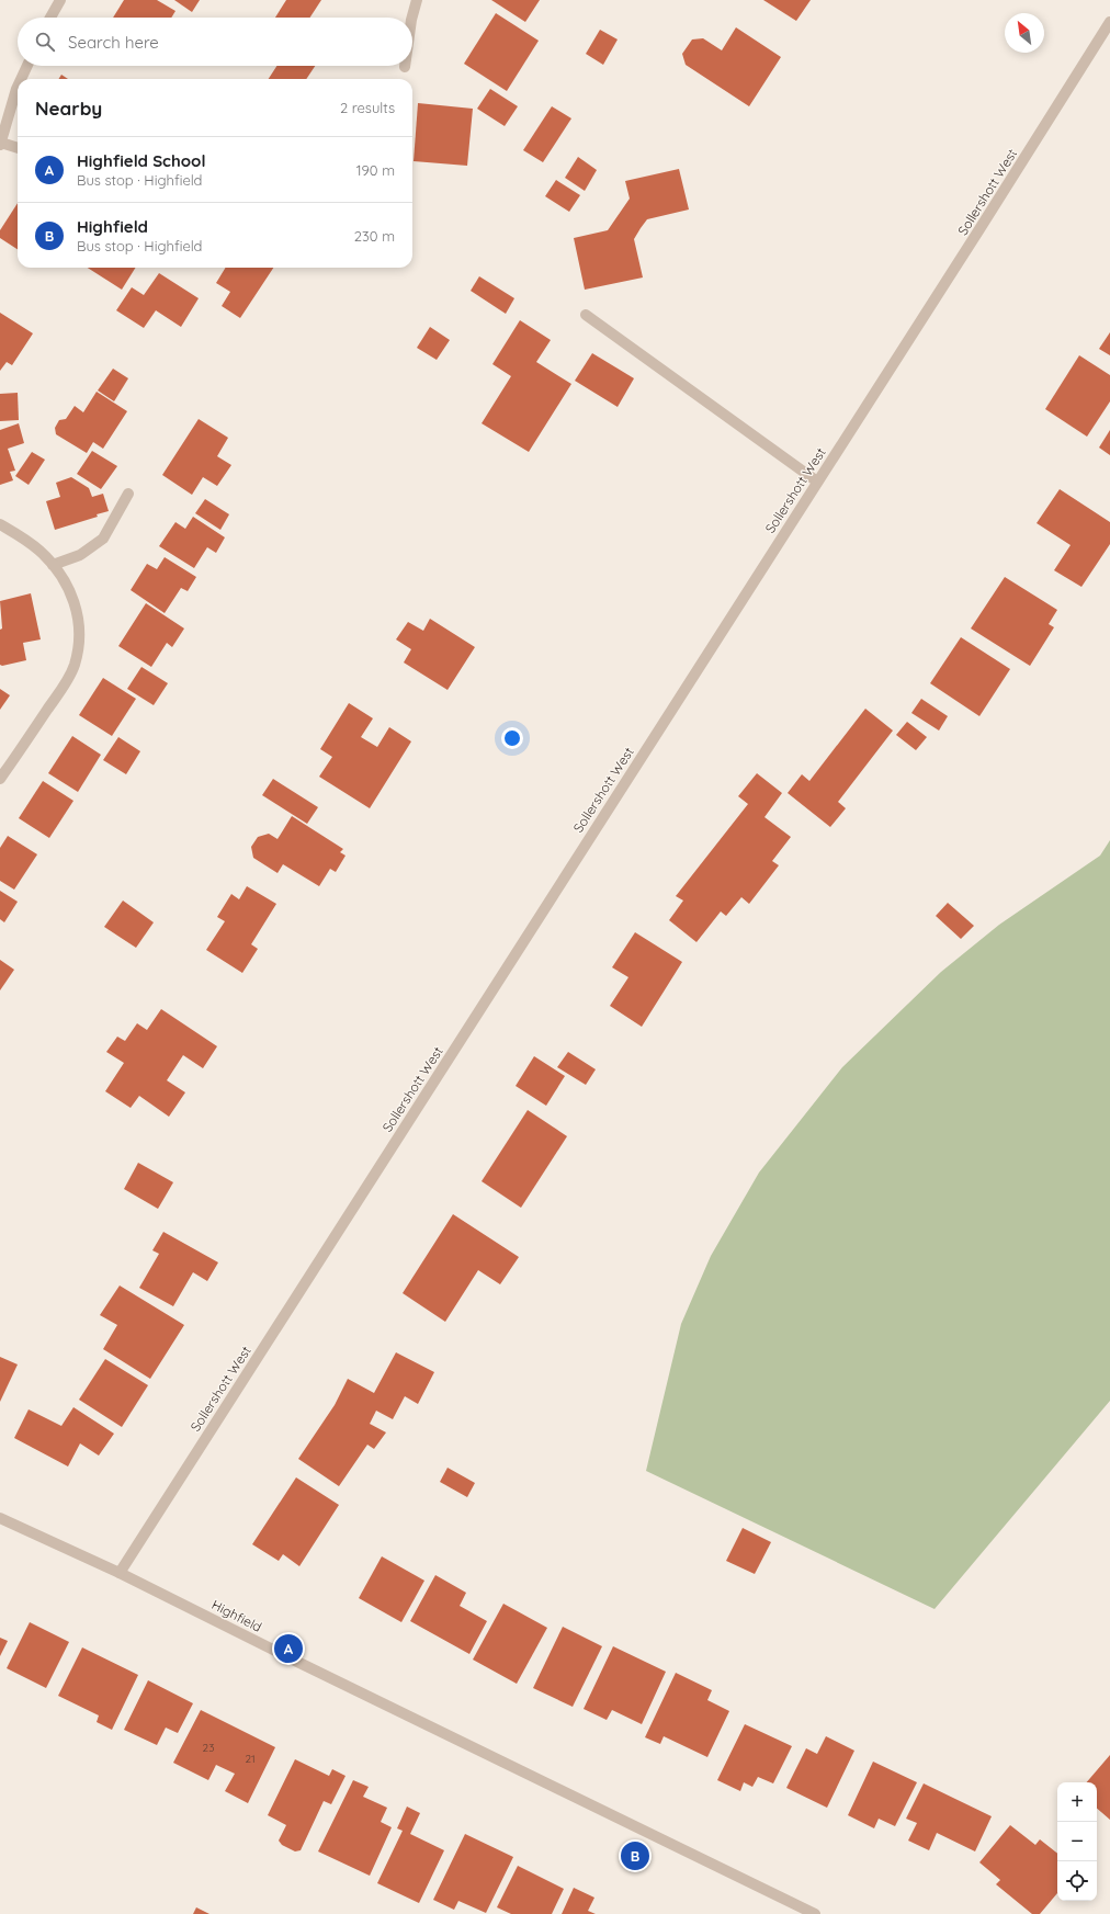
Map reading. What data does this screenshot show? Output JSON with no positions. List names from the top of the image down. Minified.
{"streets":{"street":["Sollershott West","Highfield"]},"crossings":[["Sollershott West","Highfield"]],"house_numbers":["23","21"],"north":"top left","page":{"search":"Search here","heading":["Nearby","2 results"],"list":[{"mark":"A","name":"Highfield School","note":"Bus stop · Highfield","value":"190 m"},{"mark":"B","name":"Highfield","note":"Bus stop · Highfield","value":"230 m"}],"pins":["A","B"],"map_buttons":["+","−"]}}
